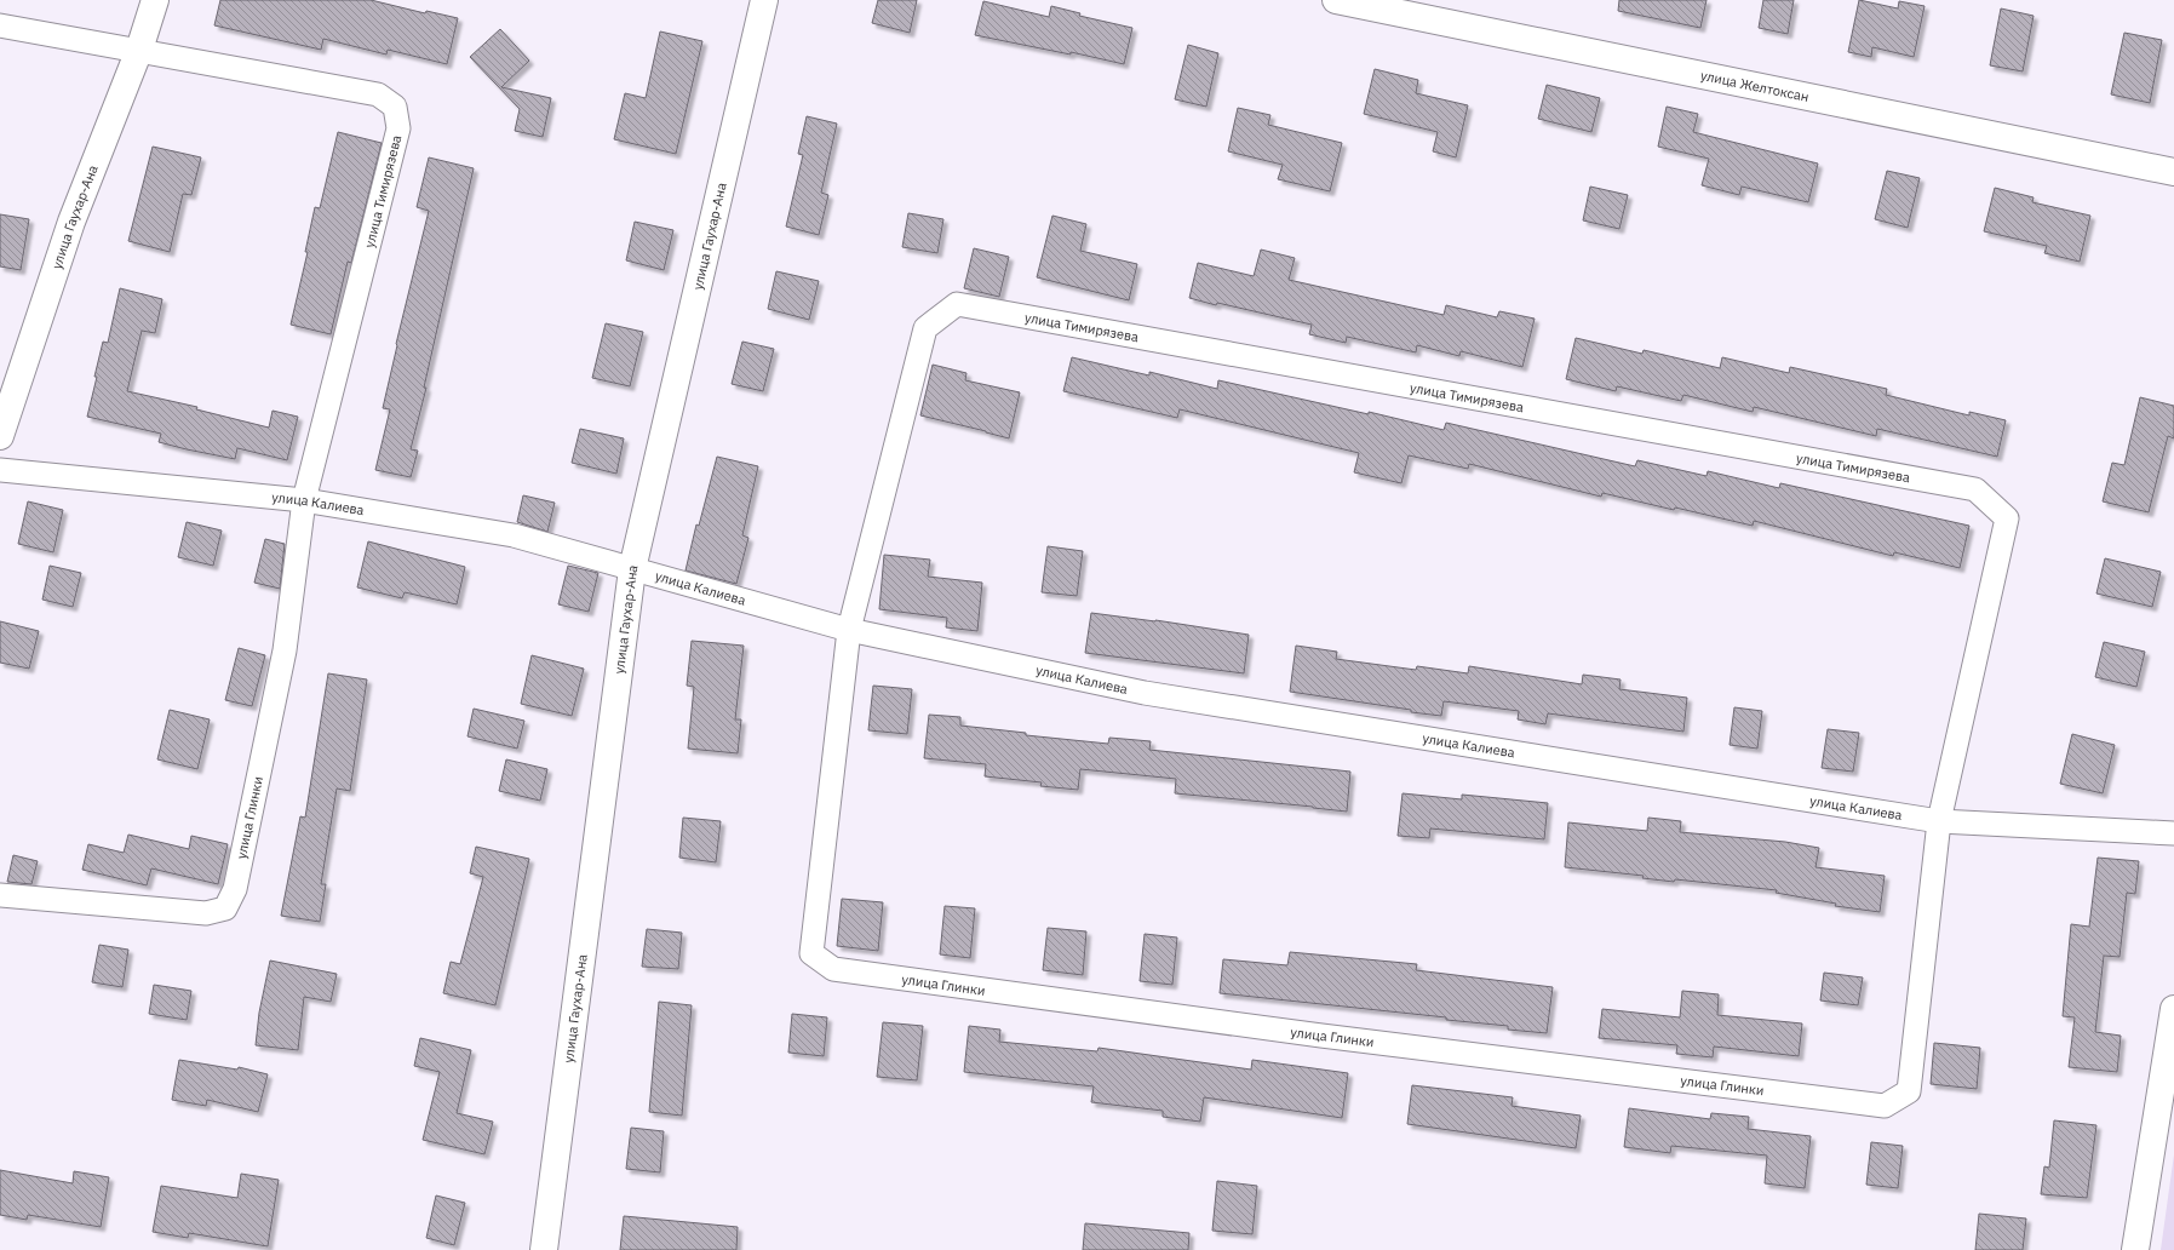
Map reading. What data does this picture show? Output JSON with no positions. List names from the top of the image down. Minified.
{"streets":{"street":["улица Желтоксан","улица Тимирязева","улица Гаухар-Ана","улица Калиева","улица Глинки"]},"crossings":[["улица Тимирязева","улица Гаухар-Ана"],["улица Тимирязева","улица Калиева"],["улица Тимирязева","улица Глинки"],["улица Гаухар-Ана","улица Калиева"],["улица Калиева","улица Глинки"]]}
